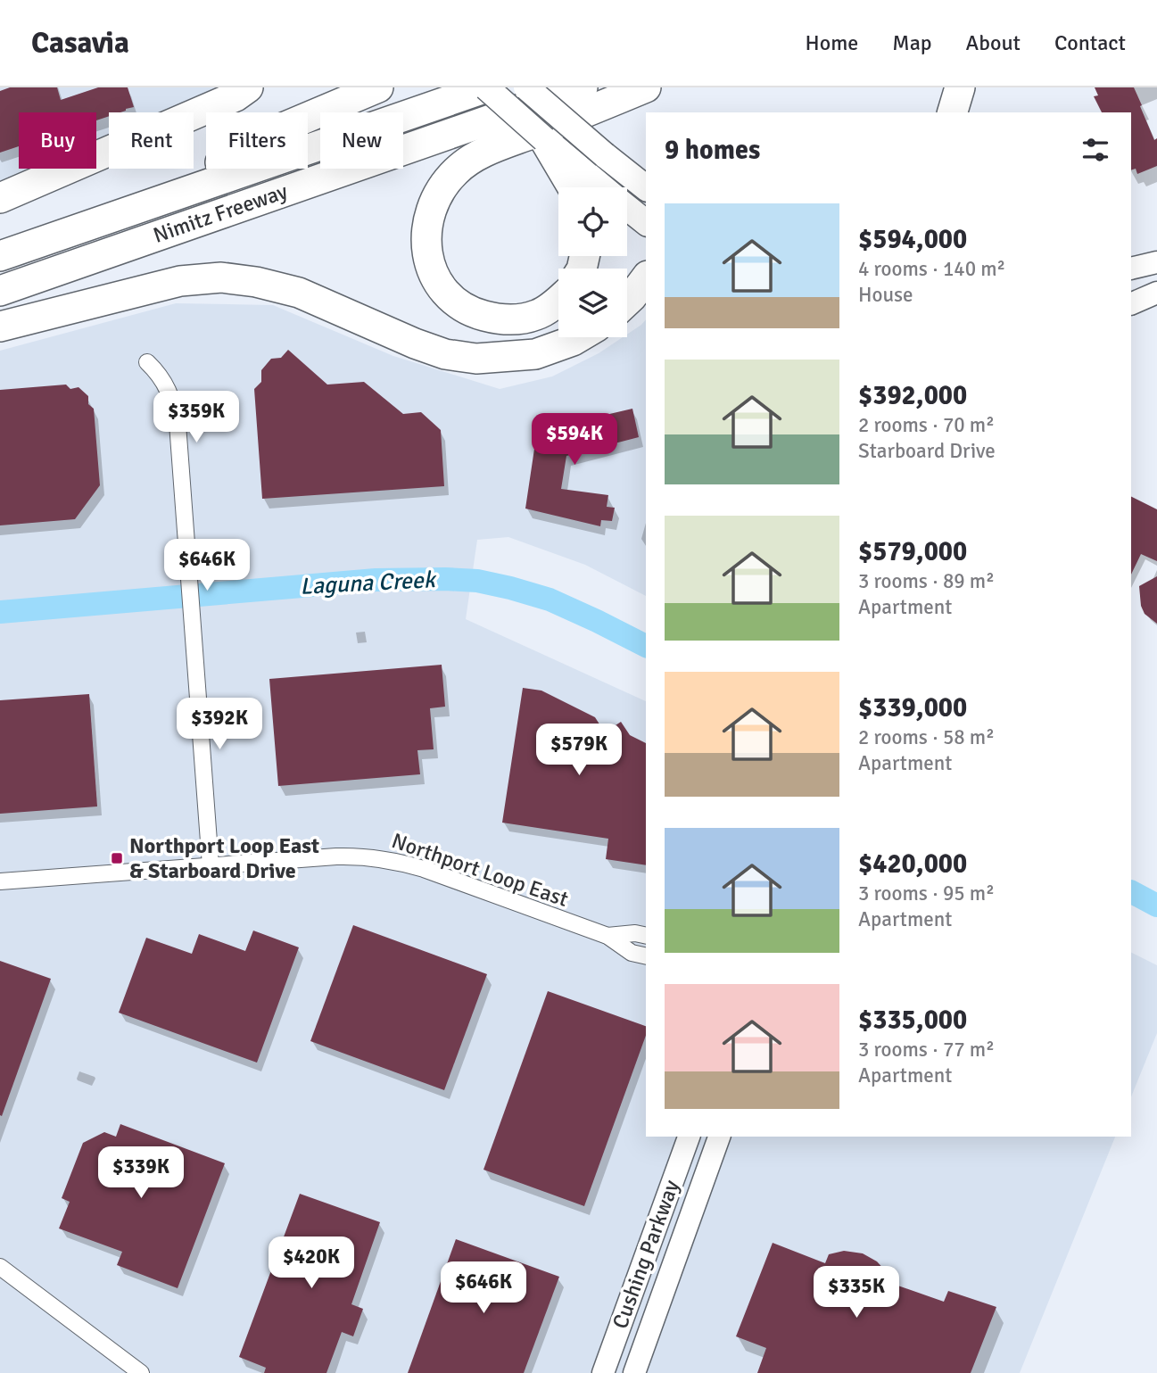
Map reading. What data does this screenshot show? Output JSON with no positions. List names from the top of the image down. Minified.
{"streets":{"highway":["Nimitz Freeway"],"main road":["Cushing Parkway"],"street":["Northport Loop East"]},"water":["Laguna Creek"],"places":{"transit":["Northport Loop East & Starboard Drive"]},"page":{"header":"Casavia","nav":["Home","Map","About","Contact"],"chip":["Buy","Rent","Filters","New"],"heading":"9 homes","list":[{"name":"$594,000","note":"4 rooms · 140 m² · House"},{"name":"$392,000","note":"2 rooms · 70 m² · Starboard Drive"},{"name":"$579,000","note":"3 rooms · 89 m² · Apartment"},{"name":"$339,000","note":"2 rooms · 58 m² · Apartment"},{"name":"$420,000","note":"3 rooms · 95 m² · Apartment"},{"name":"$335,000","note":"3 rooms · 77 m² · Apartment"}],"price":["$359K","$594K","$646K","$392K","$579K","$339K","$420K","$646K","$335K"]}}
